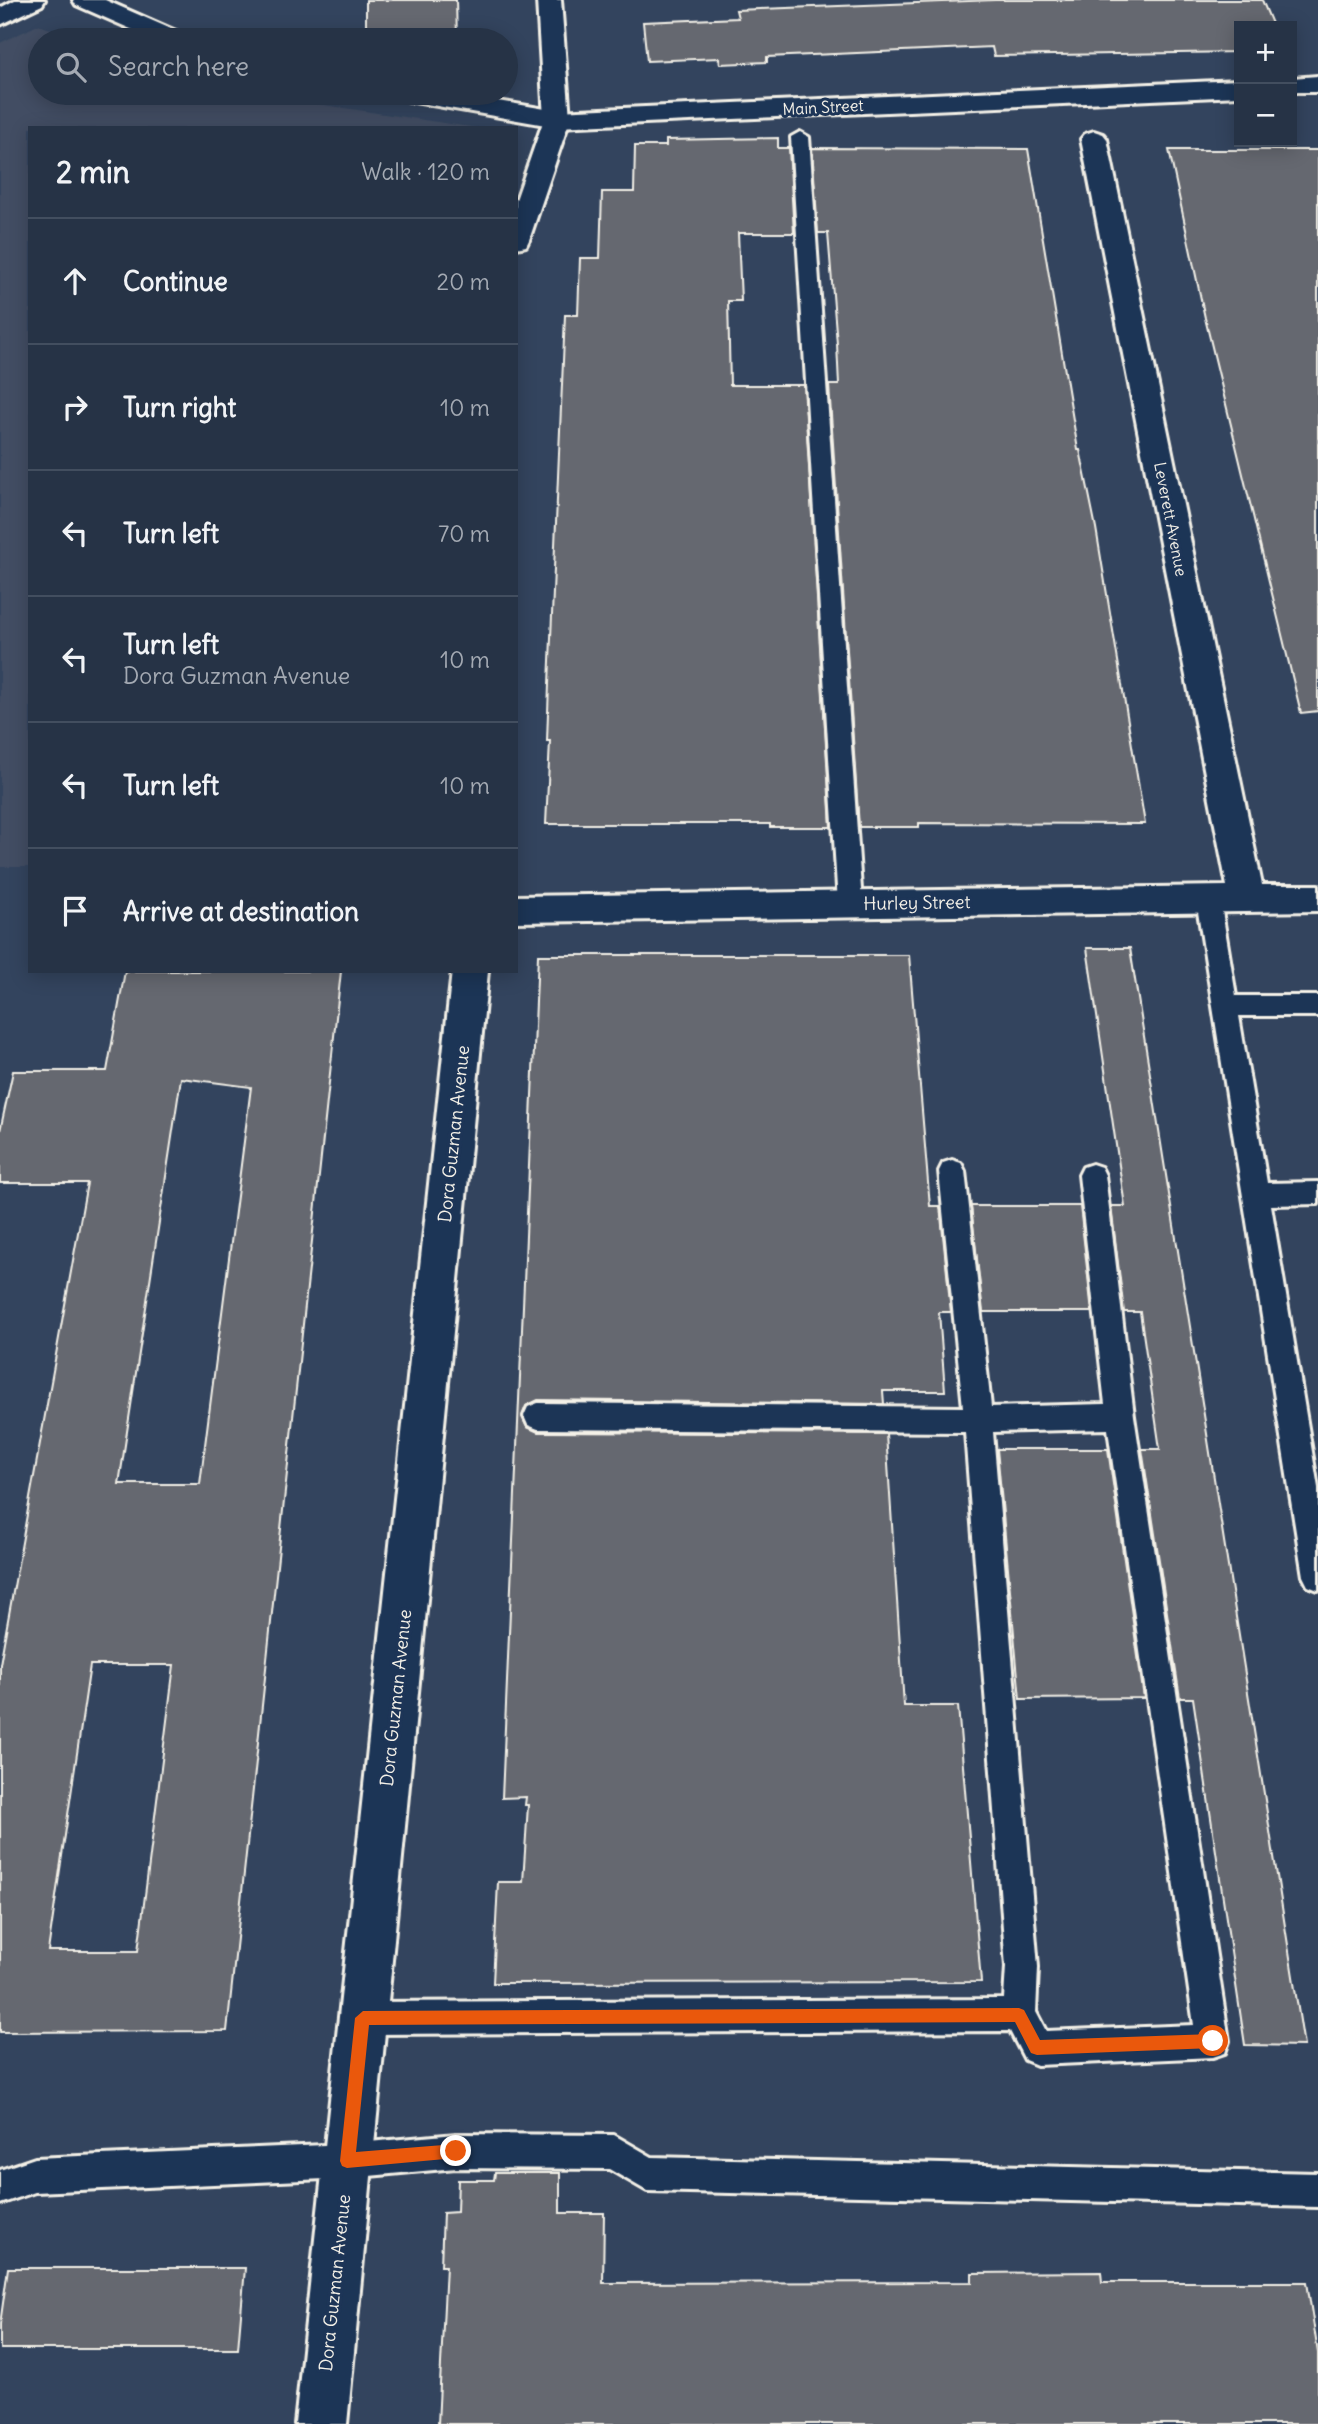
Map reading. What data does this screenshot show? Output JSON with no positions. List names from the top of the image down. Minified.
{"streets":{"street":["Main Street","Leverett Avenue","Hurley Street","Dora Guzman Avenue"]},"crossings":[["Leverett Avenue","Hurley Street"]],"page":{"map_buttons":["+","−"],"search":"Search here","heading":["2 min","Walk · 120 m"],"list":[["Continue","20 m"],["Turn right","10 m"],["Turn left","70 m"],["Turn left","Dora Guzman Avenue","10 m"],["Turn left","10 m"],"Arrive at destination"]}}
